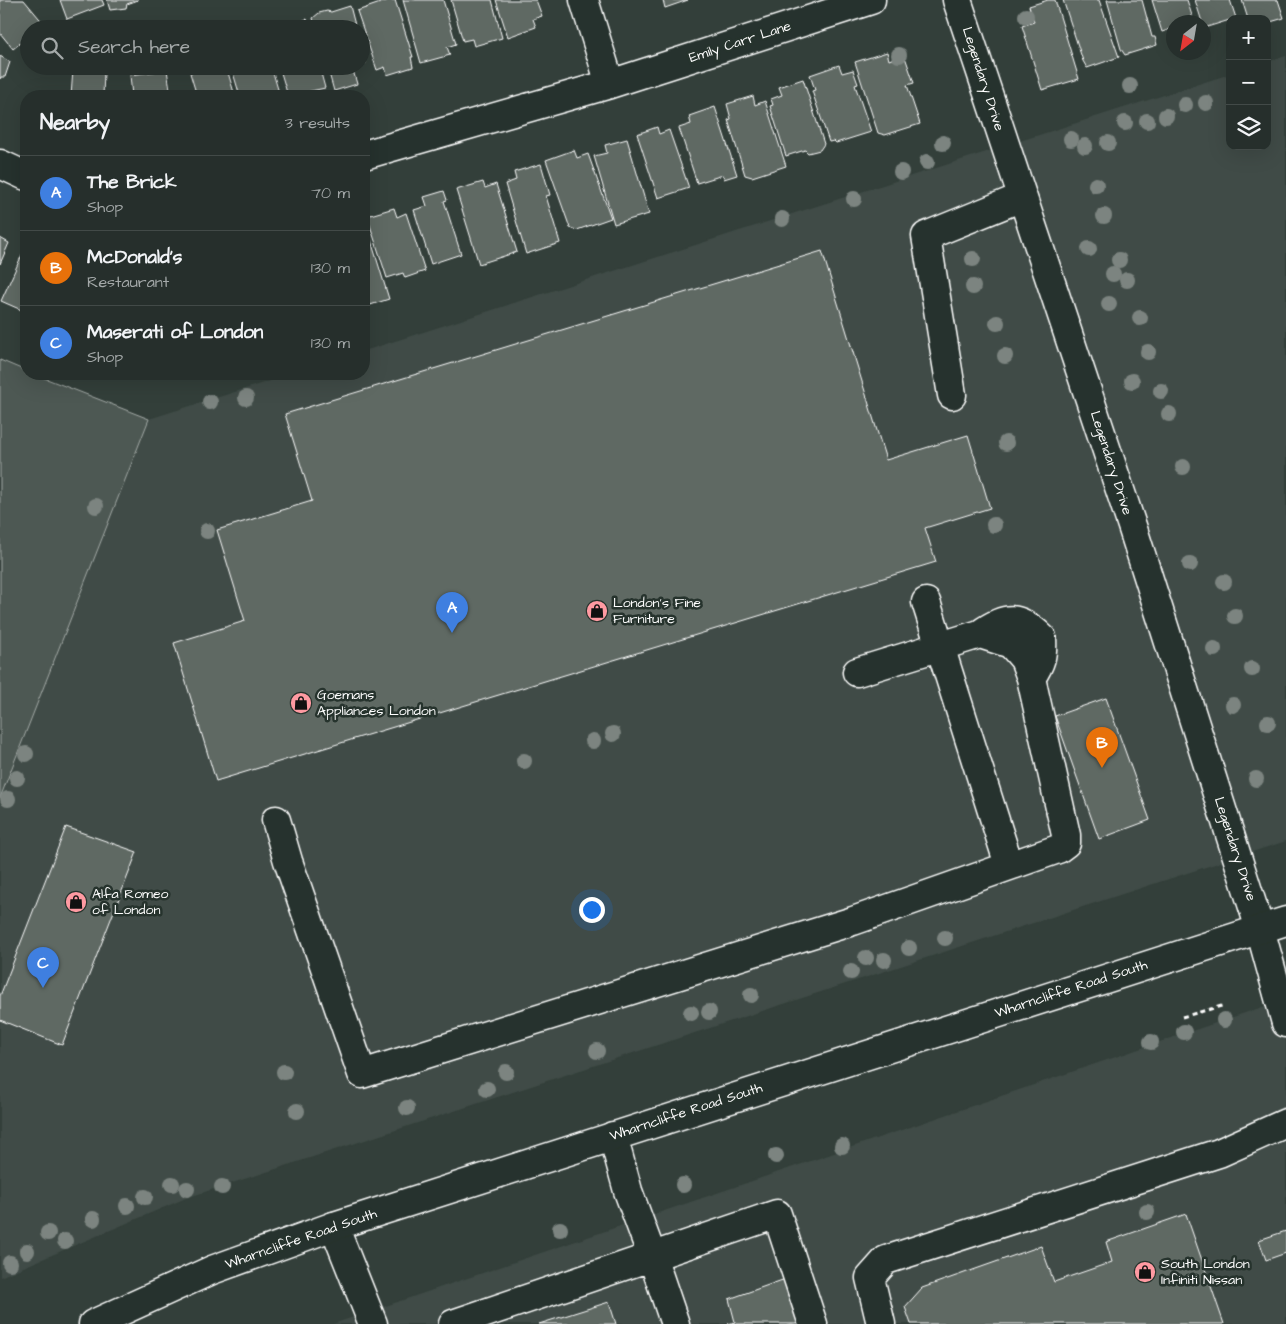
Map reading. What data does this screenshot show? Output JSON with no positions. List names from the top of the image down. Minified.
{"streets":{"street":["Emily Carr Lane","Legendary Drive","Wharncliffe Road South"]},"crossings":[["Legendary Drive","Wharncliffe Road South"]],"places":{"shop":["London's Fine Furniture","Goemans Appliances London","Alfa Romeo of London","South London Infiniti Nissan"]},"north":"bottom left","page":{"map_buttons":["+","−"],"search":"Search here","heading":["Nearby","3 results"],"list":[{"mark":"A","name":"The Brick","note":"Shop","value":"70 m"},{"mark":"B","name":"McDonald's","note":"Restaurant","value":"130 m"},{"mark":"C","name":"Maserati of London","note":"Shop","value":"130 m"}],"pins":["A","B","C"]}}
